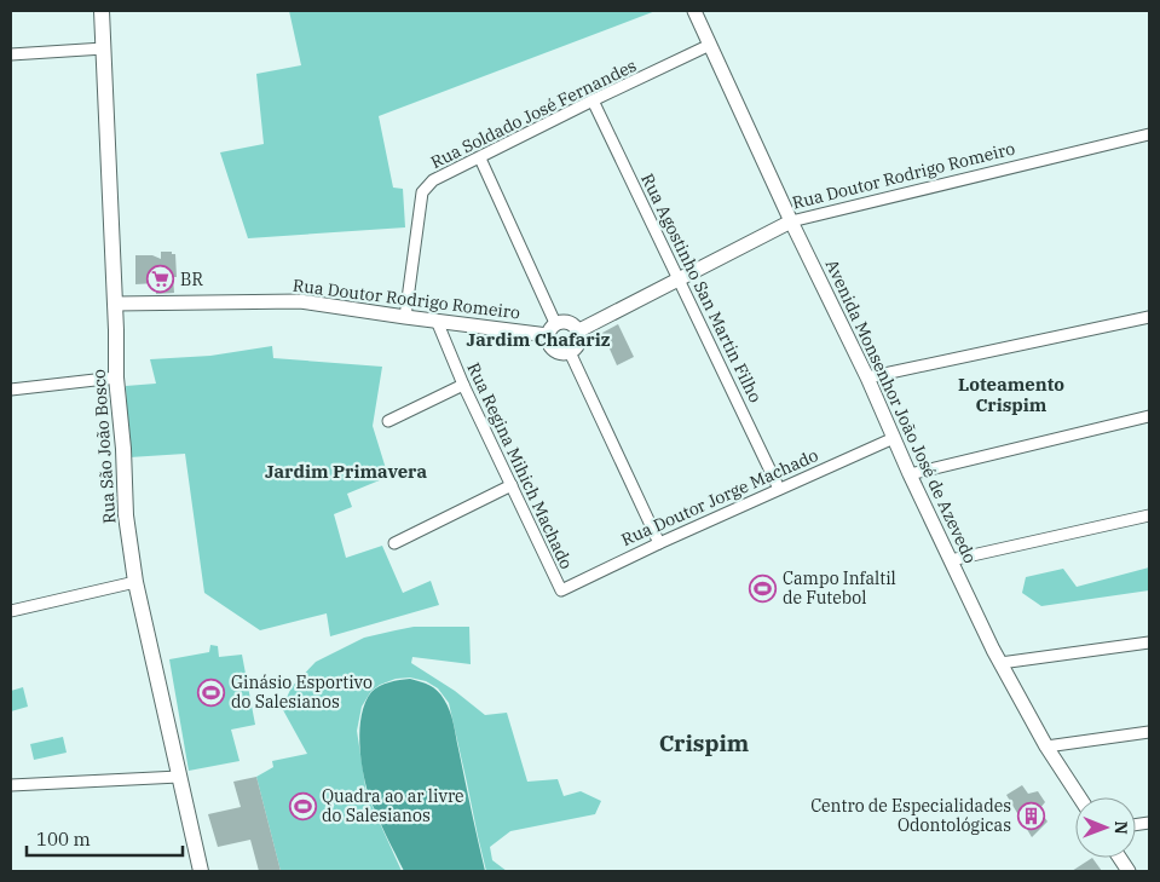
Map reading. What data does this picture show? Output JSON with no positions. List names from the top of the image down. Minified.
{"streets":{"main road":["Rua São João Bosco"],"street":["Rua Soldado José Fernandes","Rua Doutor Rodrigo Romeiro","Rua Agostinho San Martin Filho","Avenida Monsenhor João José de Azevedo","Rua Regina Mihich Machado","Rua Doutor Jorge Machado"]},"crossings":[["Rua Soldado José Fernandes","Rua Doutor Rodrigo Romeiro"],["Rua Soldado José Fernandes","Rua Agostinho San Martin Filho"],["Rua Soldado José Fernandes","Avenida Monsenhor João José de Azevedo"],["Rua Doutor Rodrigo Romeiro","Rua Agostinho San Martin Filho"],["Rua Doutor Rodrigo Romeiro","Avenida Monsenhor João José de Azevedo"],["Rua Doutor Rodrigo Romeiro","Rua São João Bosco"],["Rua Doutor Rodrigo Romeiro","Rua Regina Mihich Machado"],["Rua Agostinho San Martin Filho","Rua Doutor Jorge Machado"],["Avenida Monsenhor João José de Azevedo","Rua Doutor Jorge Machado"],["Rua Regina Mihich Machado","Rua Doutor Jorge Machado"]],"districts":["Jardim Chafariz","Loteamento Crispim","Jardim Primavera","Crispim"],"places":{"supermarket":["BR"],"sports":["Campo Infaltil de Futebol","Ginásio Esportivo do Salesianos","Quadra ao ar livre do Salesianos"],"building":["Centro de Especialidades Odontológicas"]},"scale_bar":"100 m","north":"right"}
